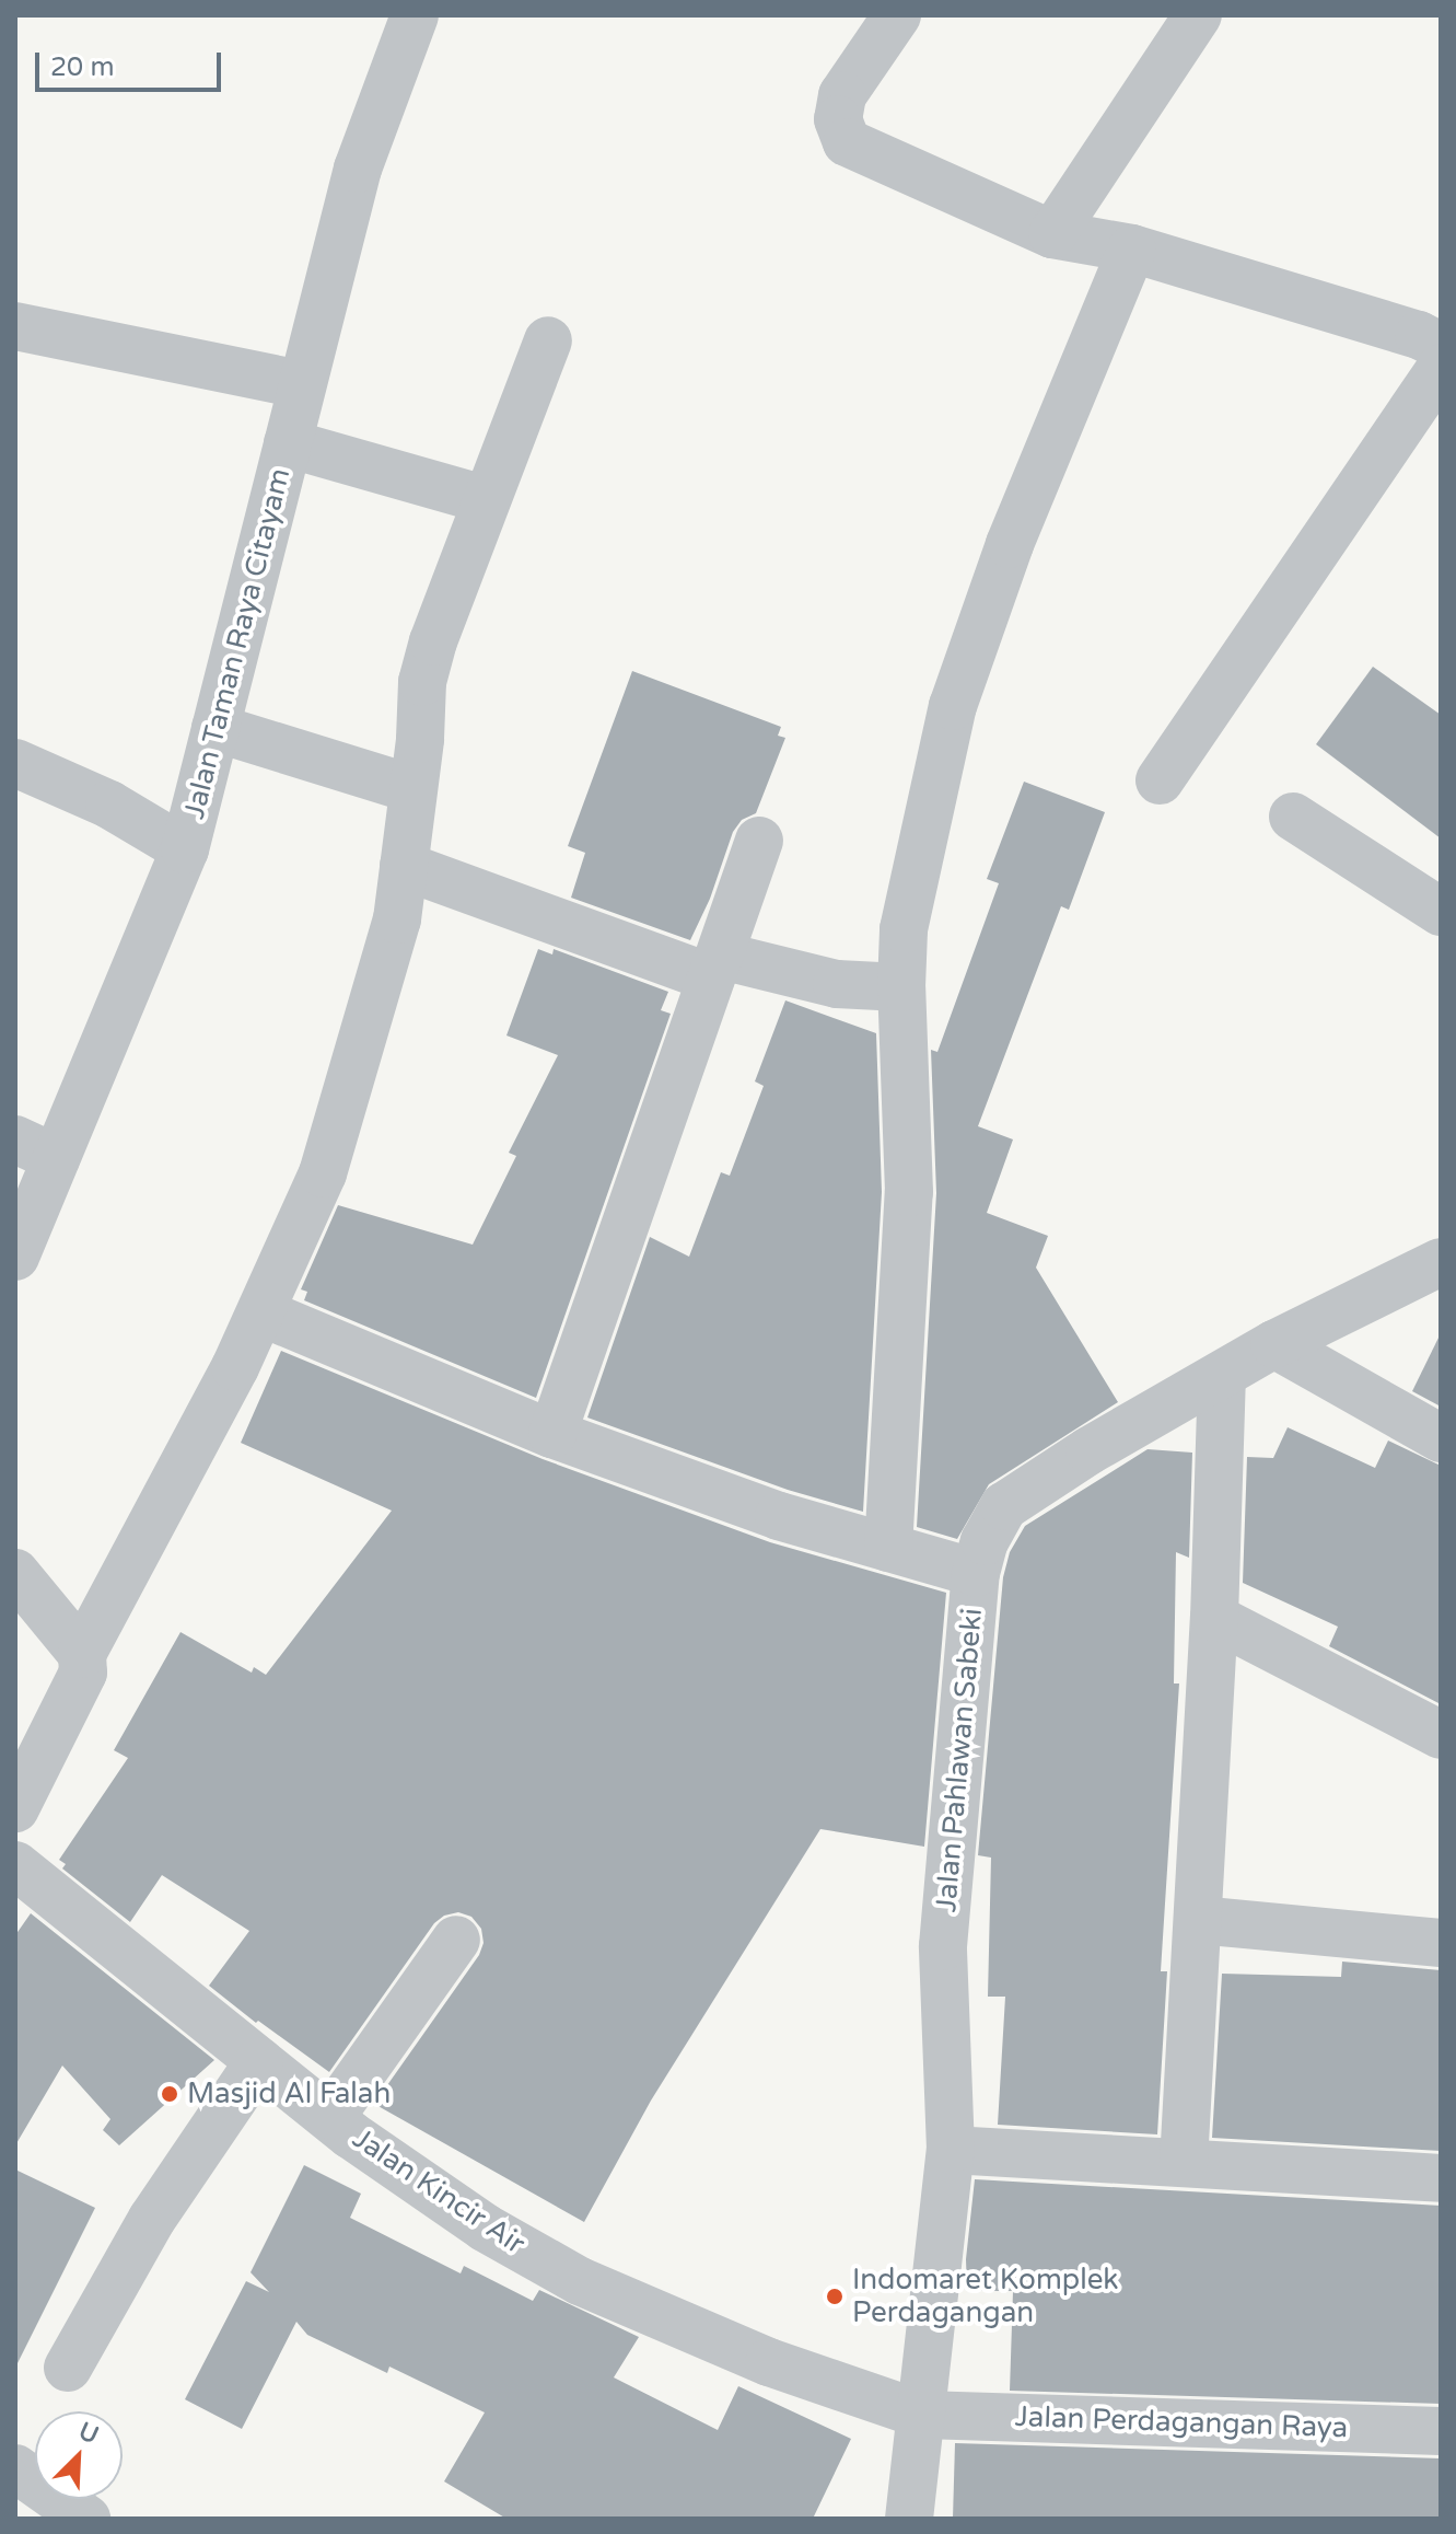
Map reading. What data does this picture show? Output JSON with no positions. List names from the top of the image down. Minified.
{"streets":{"street":["Jalan Taman Raya Citayam","Jalan Pahlawan Sabeki","Jalan Kincir Air","Jalan Perdagangan Raya"]},"crossings":[["Jalan Pahlawan Sabeki","Jalan Kincir Air"],["Jalan Pahlawan Sabeki","Jalan Perdagangan Raya"],["Jalan Kincir Air","Jalan Perdagangan Raya"]],"places":["Masjid Al Falah","Indomaret Komplek Perdagangan"],"scale_bar":"20 m","north":"top right"}
